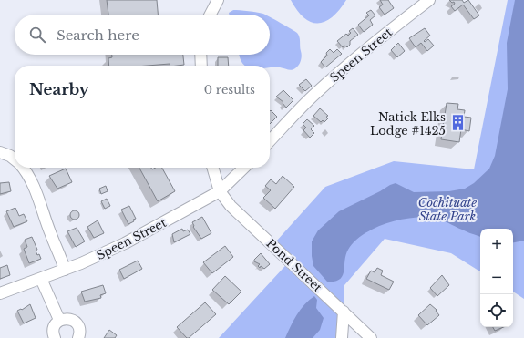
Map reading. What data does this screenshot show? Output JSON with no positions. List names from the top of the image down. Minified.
{"streets":{"street":["Speen Street","Pond Street"]},"crossings":[["Speen Street","Pond Street"]],"parks":["Cochituate State Park"],"places":{"building":["Natick Elks Lodge #1425"]},"page":{"search":"Search here","heading":["Nearby","0 results"],"map_buttons":["+","−"]}}
